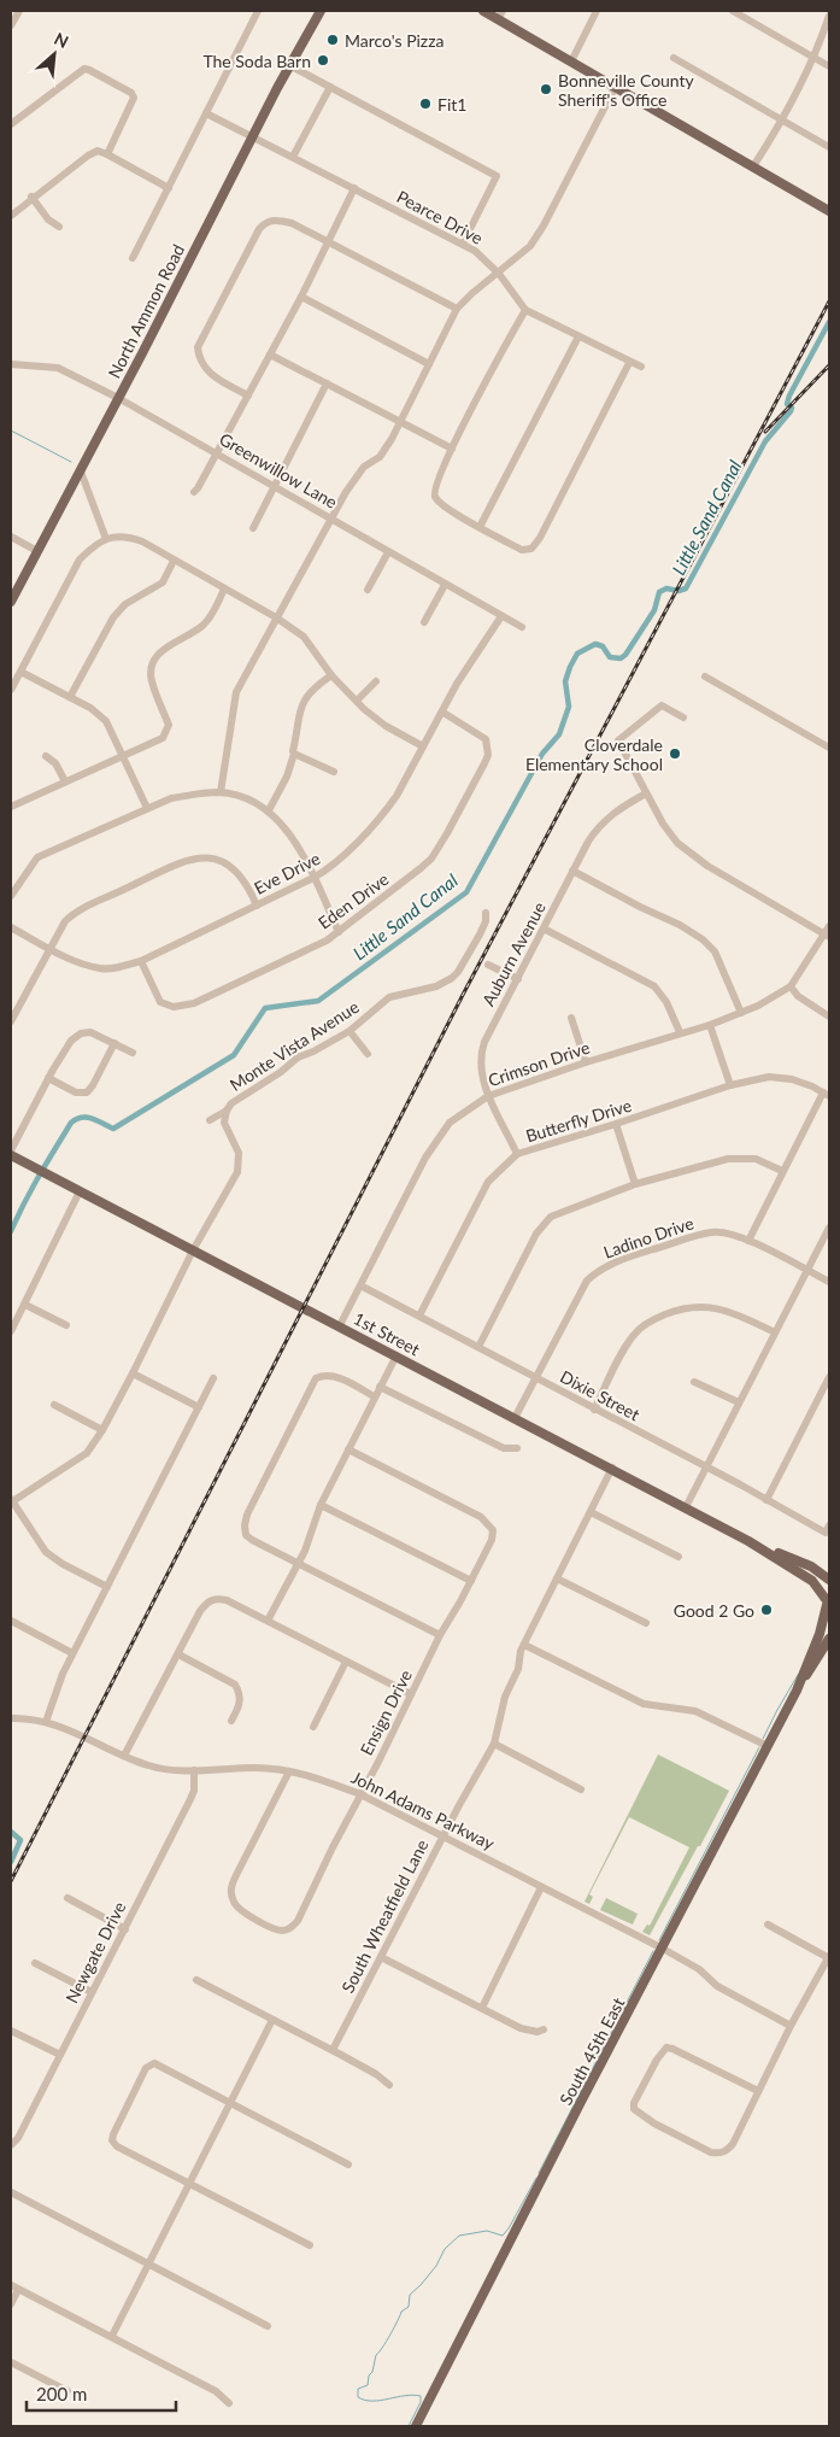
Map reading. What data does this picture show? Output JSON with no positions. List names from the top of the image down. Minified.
{"streets":{"main road":["North Ammon Road","1st Street","South 45th East"],"street":["Pearce Drive","Greenwillow Lane","Eve Drive","Eden Drive","Auburn Avenue","Monte Vista Avenue","Crimson Drive","Butterfly Drive","Ladino Drive","Dixie Street","Ensign Drive","John Adams Parkway","South Wheatfield Lane","Newgate Drive"]},"crossings":[["Pearce Drive","North Ammon Road"],["North Ammon Road","Greenwillow Lane"],["Greenwillow Lane","Eve Drive"],["Eve Drive","Eden Drive"],["Auburn Avenue","Crimson Drive"],["Auburn Avenue","Butterfly Drive"],["Monte Vista Avenue","1st Street"],["Crimson Drive","1st Street"],["Crimson Drive","Dixie Street"],["Butterfly Drive","Dixie Street"],["Ladino Drive","1st Street"],["Ladino Drive","Dixie Street"],["1st Street","South Wheatfield Lane"],["Ensign Drive","John Adams Parkway"],["John Adams Parkway","South Wheatfield Lane"],["John Adams Parkway","Newgate Drive"],["John Adams Parkway","South 45th East"]],"water":["Little Sand Canal"],"places":["Marco's Pizza","The Soda Barn","Bonneville County Sheriff's Office","Fit1","Cloverdale Elementary School","Good 2 Go"],"scale_bar":"200 m","north":"top right"}
